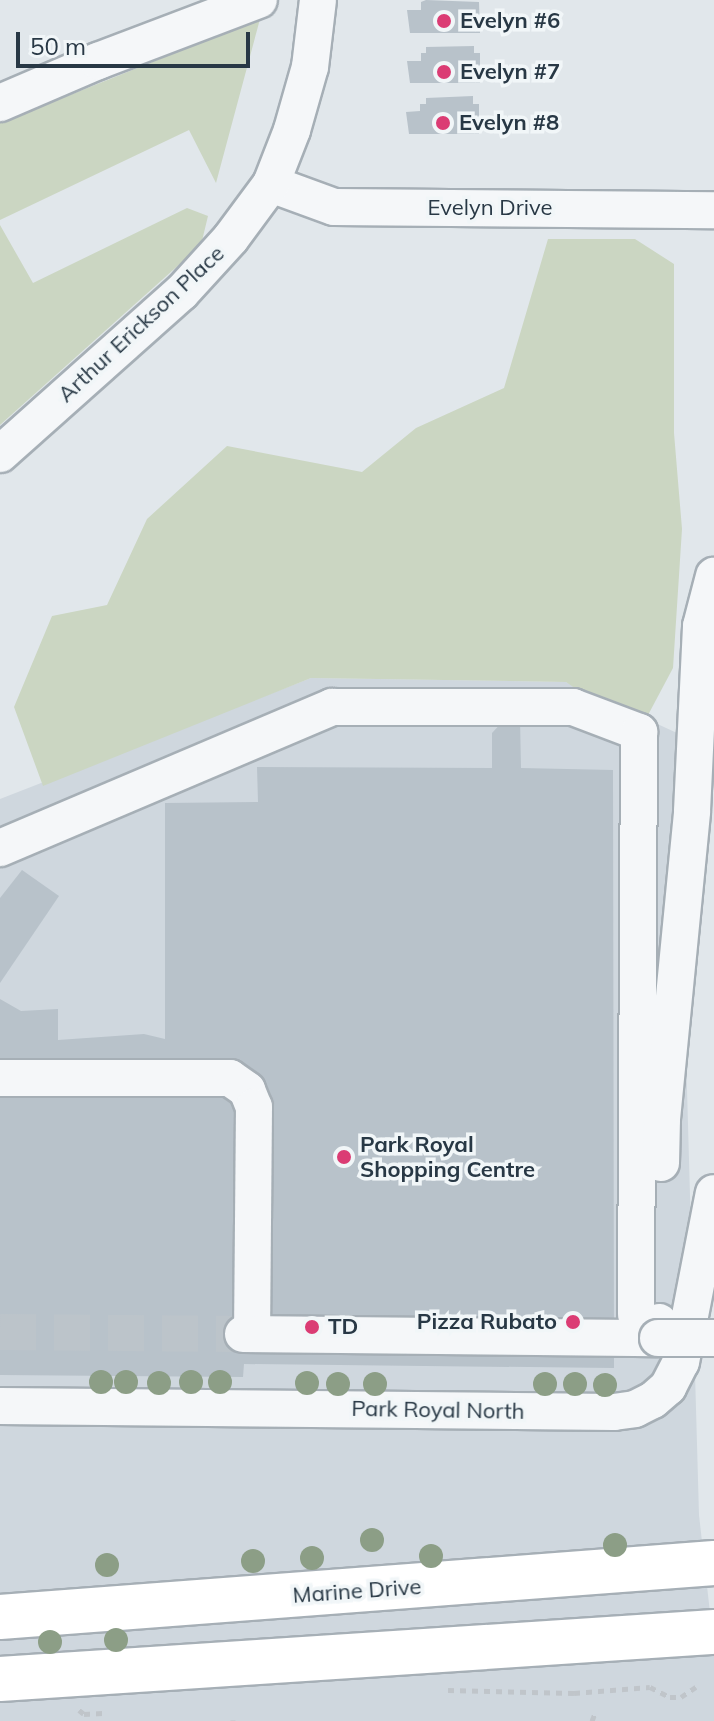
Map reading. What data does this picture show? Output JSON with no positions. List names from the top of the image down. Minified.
{"streets":{"main road":["Marine Drive"],"street":["Evelyn Drive","Arthur Erickson Place","Park Royal North"]},"crossings":[["Evelyn Drive","Arthur Erickson Place"]],"places":["Evelyn #6","Evelyn #7","Evelyn #8","Park Royal Shopping Centre","Pizza Rubato","TD"],"scale_bar":"50 m"}
